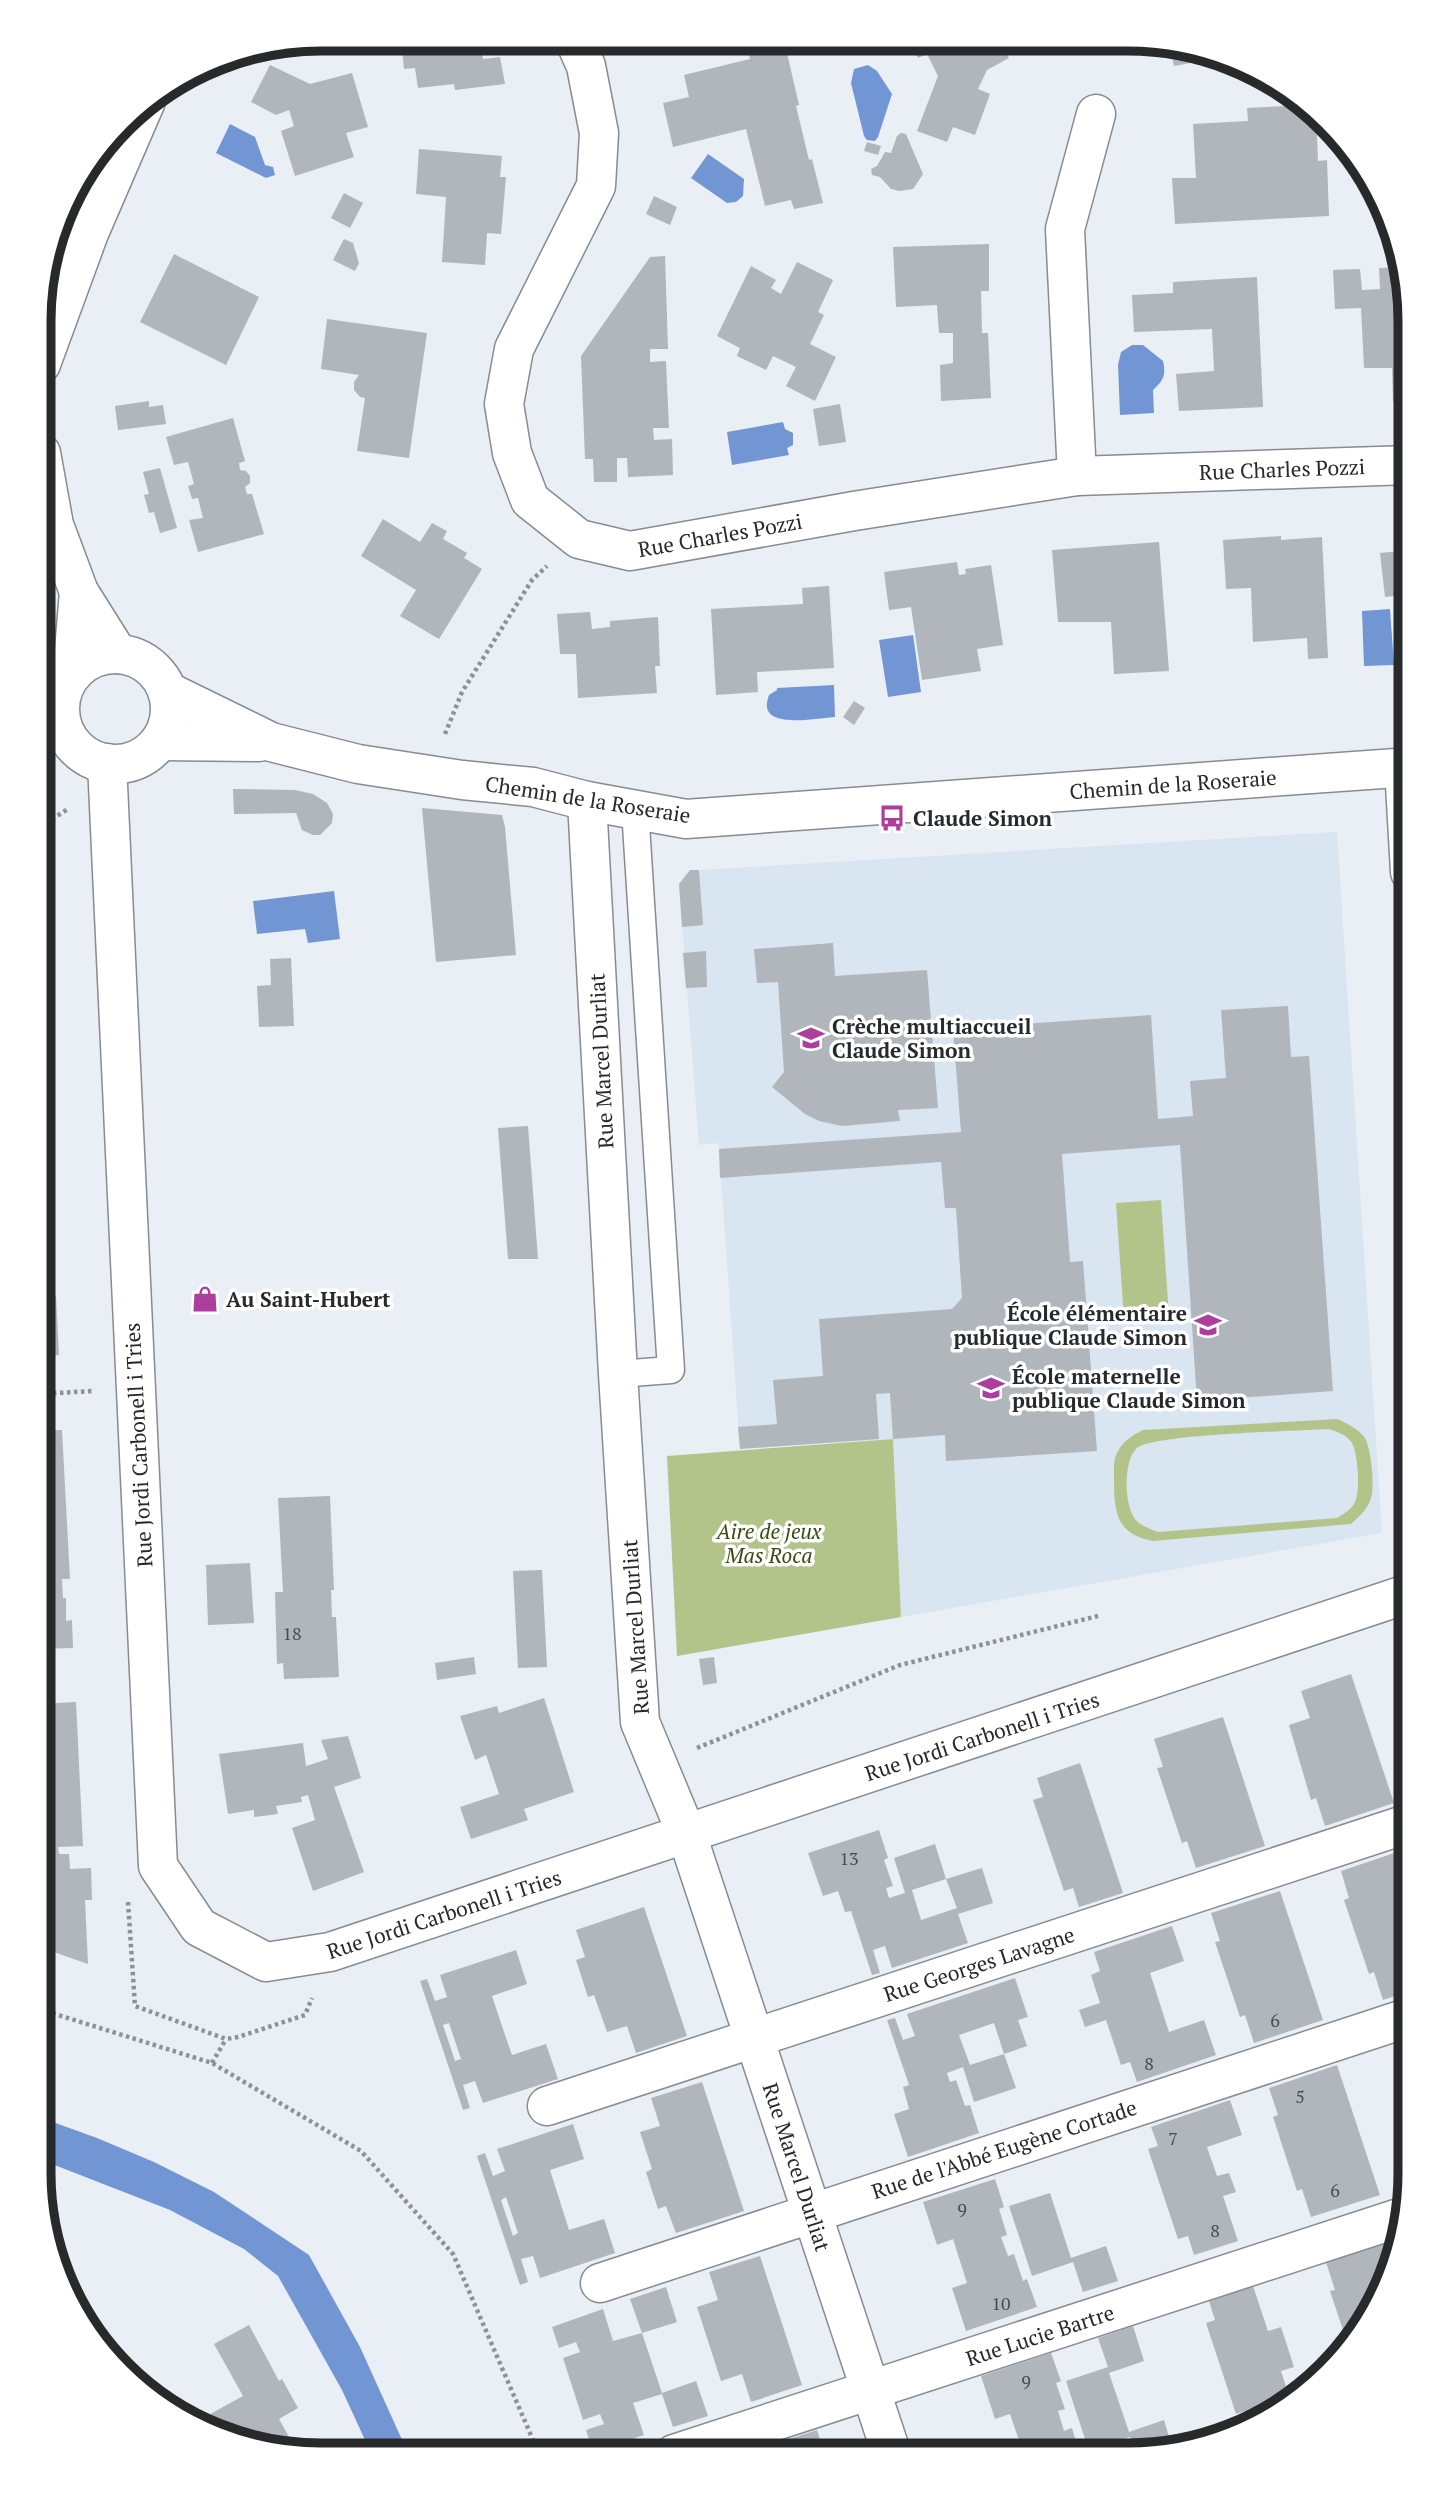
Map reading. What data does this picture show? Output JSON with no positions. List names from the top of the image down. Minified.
{"streets":{"street":["Rue Charles Pozzi","Chemin de la Roseraie","Rue Marcel Durliat","Rue Jordi Carbonell i Tries","Rue Georges Lavagne","Rue de l'Abbé Eugène Cortade","Rue Lucie Bartre"]},"crossings":[["Chemin de la Roseraie","Rue Marcel Durliat"],["Chemin de la Roseraie","Rue Jordi Carbonell i Tries"],["Rue Marcel Durliat","Rue Jordi Carbonell i Tries"],["Rue Marcel Durliat","Rue Georges Lavagne"],["Rue Marcel Durliat","Rue de l'Abbé Eugène Cortade"],["Rue Marcel Durliat","Rue Lucie Bartre"]],"parks":["Aire de jeux Mas Roca"],"places":{"bus stop":["Claude Simon"],"school or university":["Crèche multiaccueil Claude Simon","École élémentaire publique Claude Simon","École maternelle publique Claude Simon"],"shop":["Au Saint-Hubert"]},"house_numbers":["18","13","6","8","5","7","6","9","8","10","9"]}
